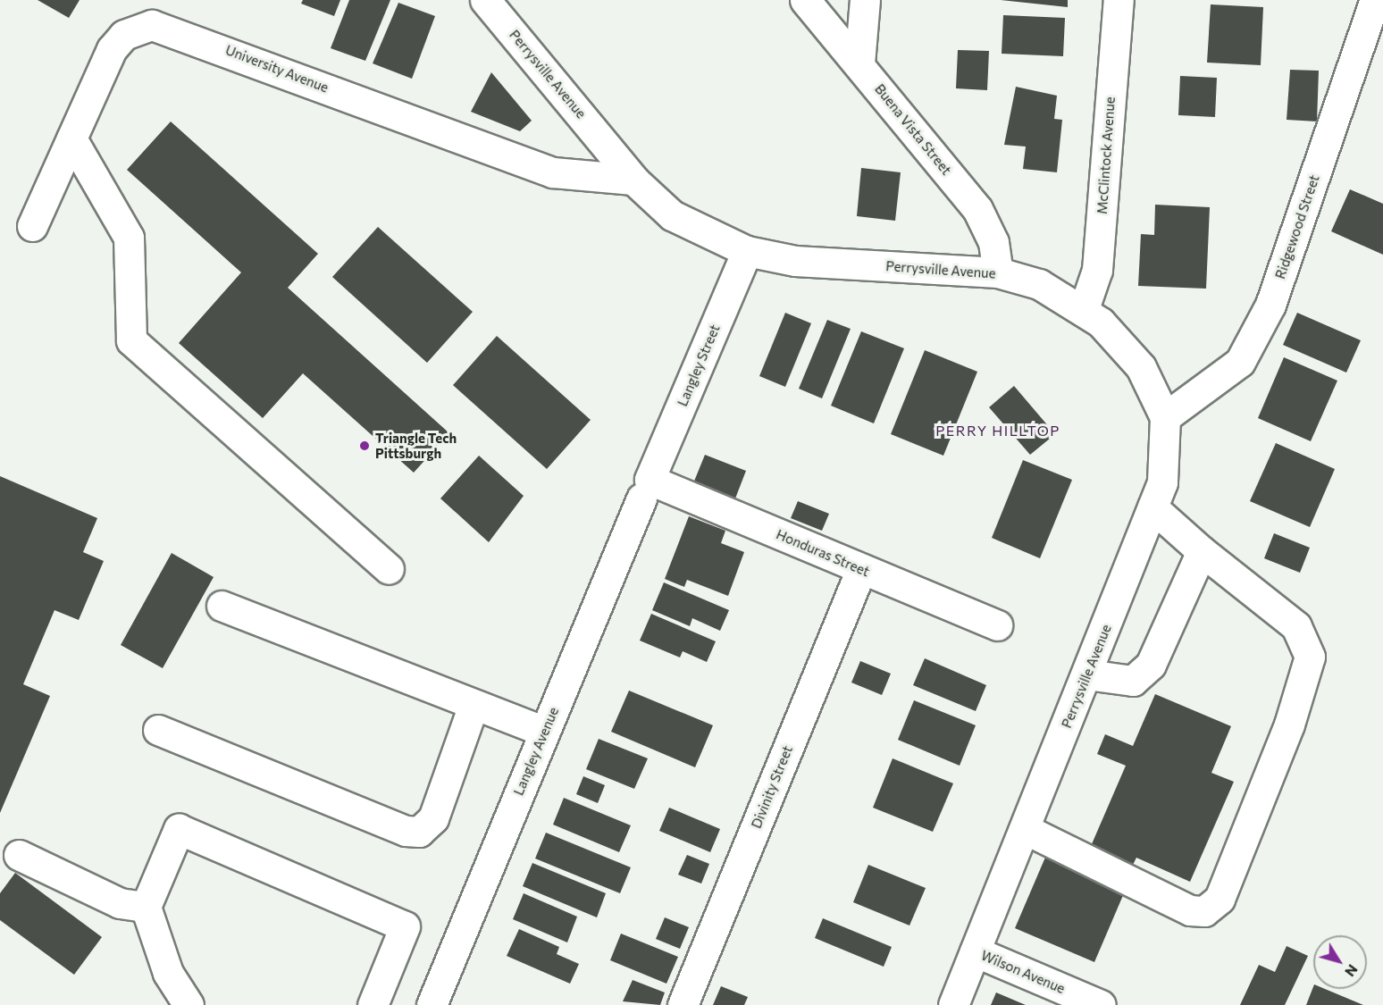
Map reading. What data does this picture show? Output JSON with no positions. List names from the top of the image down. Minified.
{"streets":{"street":["University Avenue","Perrysville Avenue","Buena Vista Street","McClintock Avenue","Ridgewood Street","Langley Street","Honduras Street","Langley Avenue","Divinity Street","Wilson Avenue"]},"crossings":[["University Avenue","Perrysville Avenue"],["Perrysville Avenue","Buena Vista Street"],["Perrysville Avenue","McClintock Avenue"],["Perrysville Avenue","Ridgewood Street"],["Perrysville Avenue","Langley Street"],["Perrysville Avenue","Wilson Avenue"],["Langley Street","Honduras Street"],["Langley Street","Langley Avenue"],["Honduras Street","Langley Avenue"],["Honduras Street","Divinity Street"]],"districts":["PERRY HILLTOP"],"places":["Triangle Tech Pittsburgh"],"north":"bottom right"}
